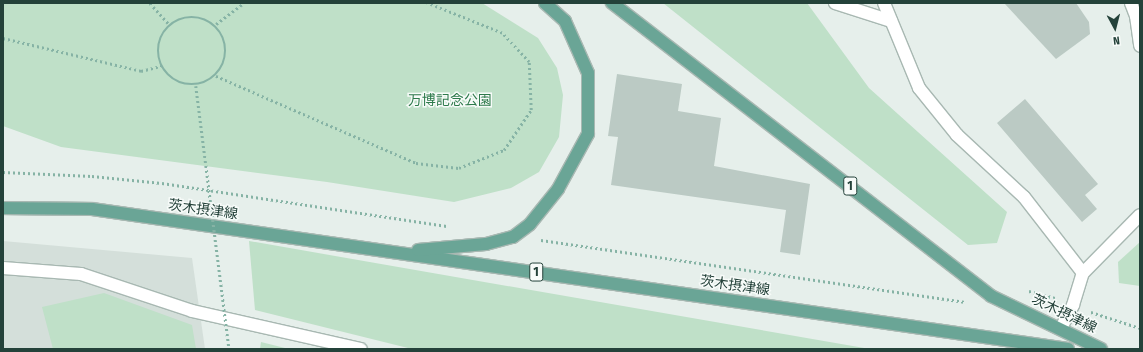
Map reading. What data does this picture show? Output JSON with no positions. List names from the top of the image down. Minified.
{"streets":{"main road":["1","茨木摂津線"]},"parks":["万博記念公園"],"north":"bottom"}
